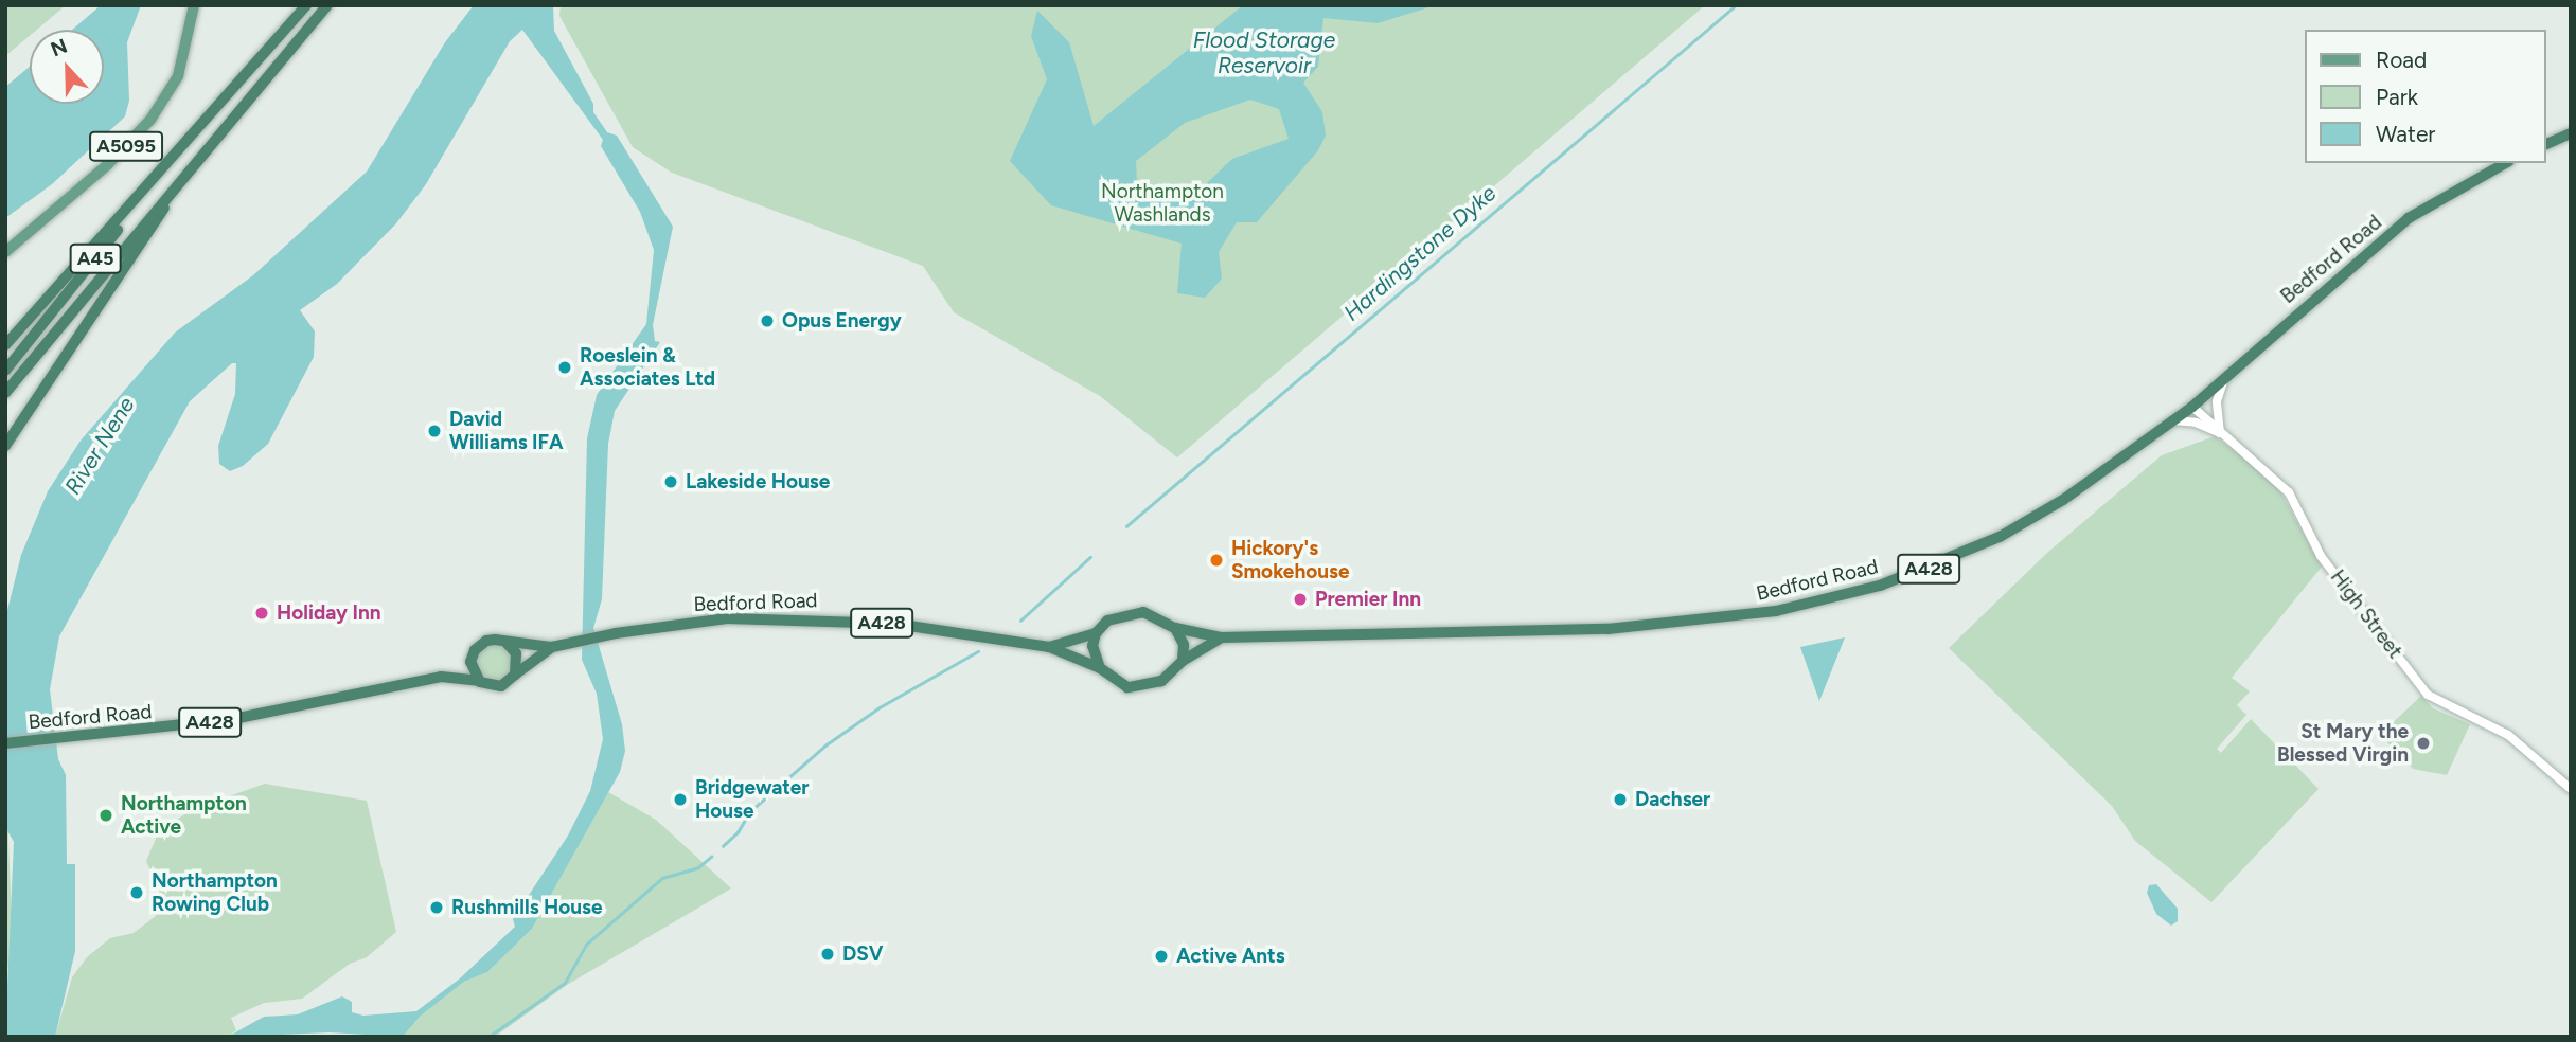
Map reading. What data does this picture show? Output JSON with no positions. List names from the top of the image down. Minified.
{"streets":{"highway":["A45","Bedford Road","A428"],"main road":["A5095"],"street":["High Street"]},"crossings":[["Bedford Road","High Street"]],"water":["Flood Storage Reservoir","Hardingstone Dyke","River Nene"],"parks":["Northampton Washlands"],"places":["Opus Energy","Roeslein & Associates Ltd","David Williams IFA","Lakeside House","Hickory's Smokehouse","Premier Inn","Holiday Inn","St Mary the Blessed Virgin","Bridgewater House","Dachser","Northampton Active","Northampton Rowing Club","Rushmills House","DSV","Active Ants"],"legend":["Road","Park","Water"],"north":"top"}
